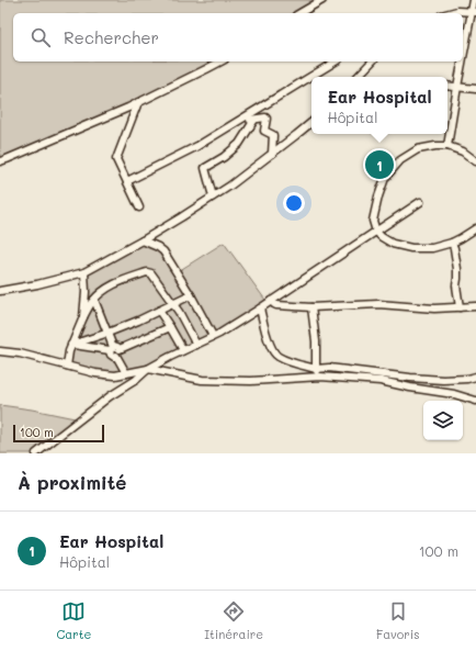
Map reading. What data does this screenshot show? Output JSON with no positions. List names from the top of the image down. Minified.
{"scale_bar":"100 m","page":{"search":"Rechercher","popup":["Ear Hospital","Hôpital"],"pins":"1","scale":"100 m","heading":"À proximité","list":[{"mark":"1","name":"Ear Hospital","note":"Hôpital","value":"100 m"}],"nav":["Carte","Itinéraire","Favoris"]}}
